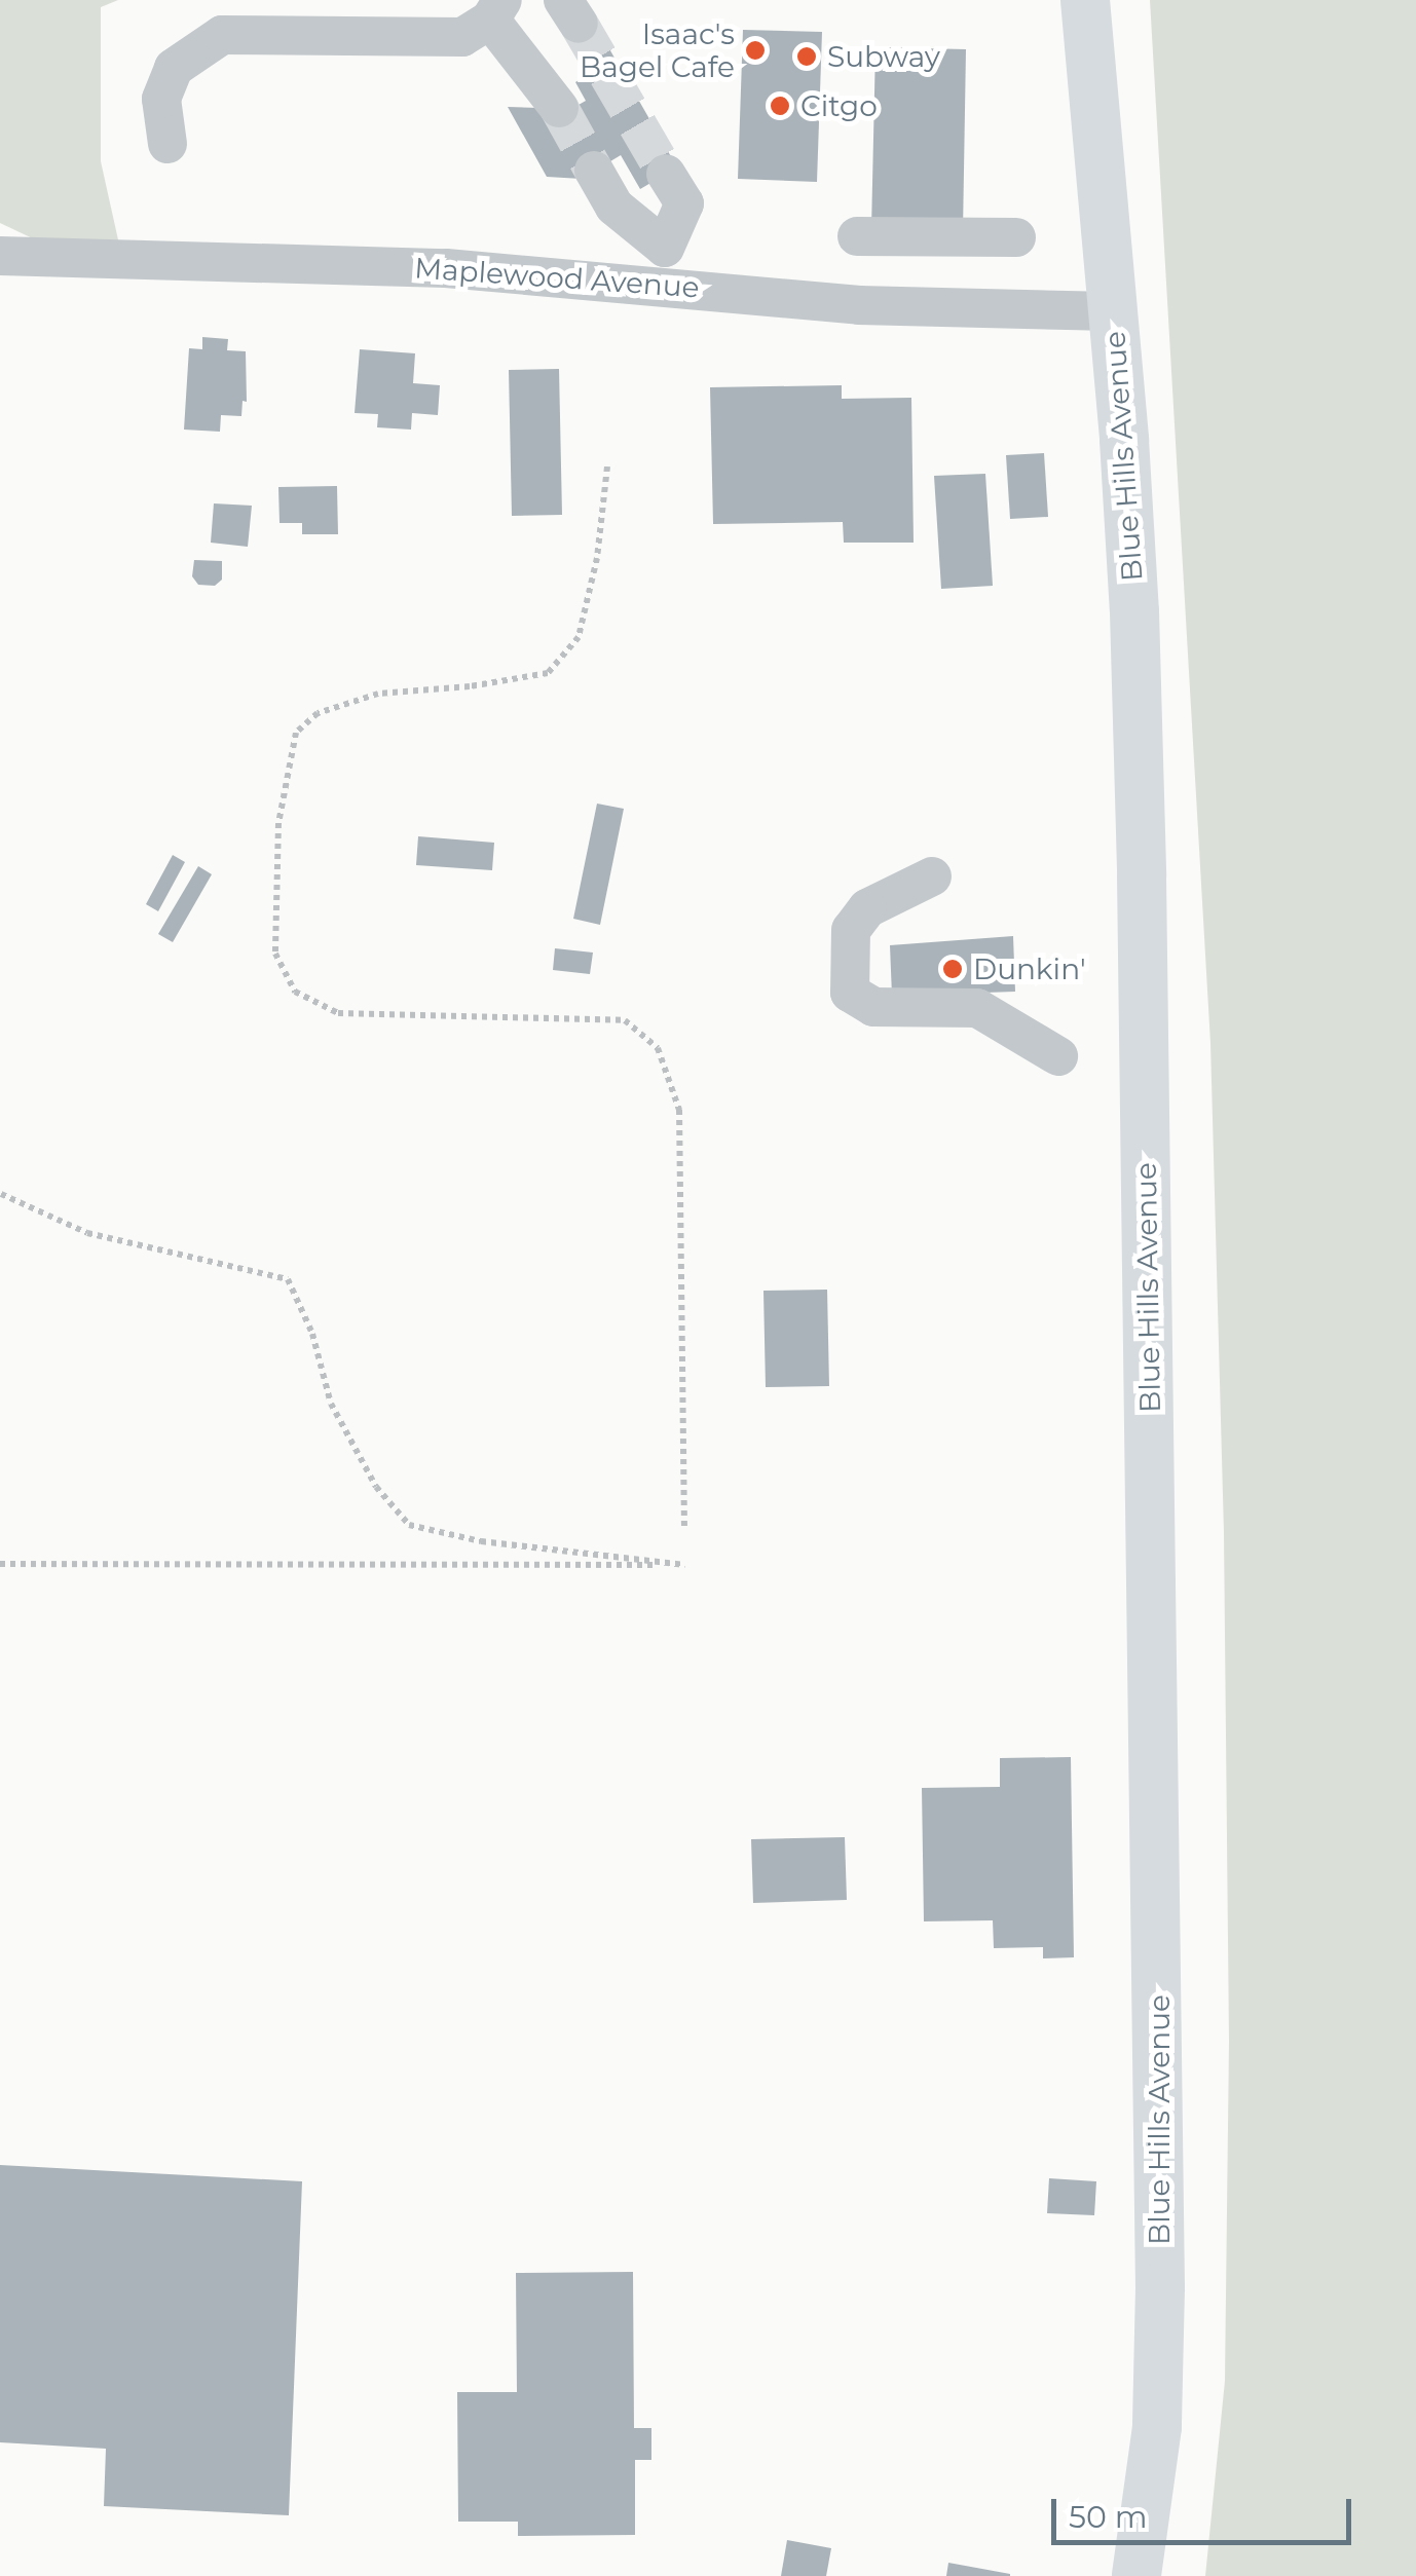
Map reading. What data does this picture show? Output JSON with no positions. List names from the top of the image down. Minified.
{"streets":{"main road":["Blue Hills Avenue"],"street":["Maplewood Avenue"]},"crossings":[["Maplewood Avenue","Blue Hills Avenue"]],"places":["Isaac's Bagel Cafe","Subway","Citgo","Dunkin'"],"scale_bar":"50 m"}
